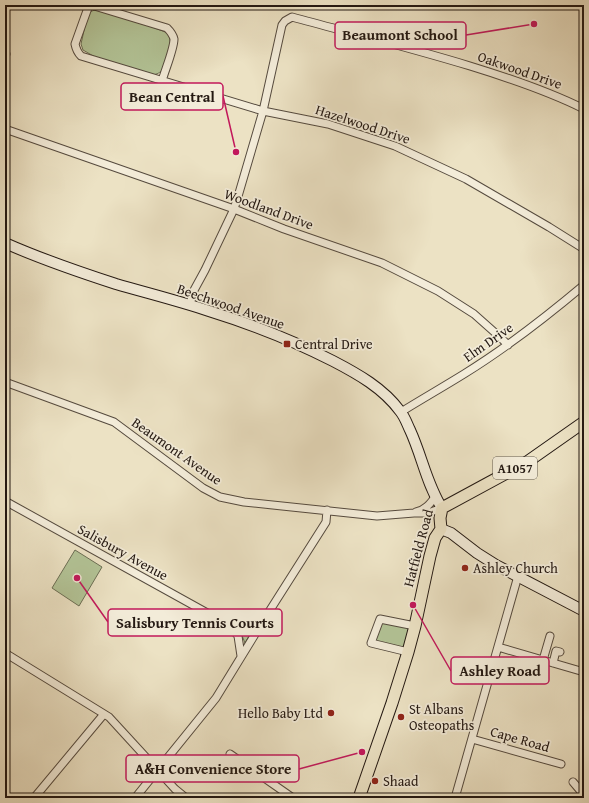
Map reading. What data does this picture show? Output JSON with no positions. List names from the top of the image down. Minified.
{"streets":{"main road":["A1057","Hatfield Road"],"street":["Oakwood Drive","Hazelwood Drive","Woodland Drive","Beechwood Avenue","Elm Drive","Beaumont Avenue","Salisbury Avenue","Cape Road"]},"crossings":[["Oakwood Drive","Hazelwood Drive"],["Woodland Drive","Elm Drive"],["Beechwood Avenue","Elm Drive"],["Beechwood Avenue","Beaumont Avenue"],["Beechwood Avenue","Hatfield Road"],["Beaumont Avenue","Hatfield Road"]],"places":{"other":["Beaumont School","Bean Central","Ashley Church","Salisbury Tennis Courts","Ashley Road","Hello Baby Ltd","St Albans Osteopaths","A&H Convenience Store","Shaad"],"transit":["Central Drive"]}}
